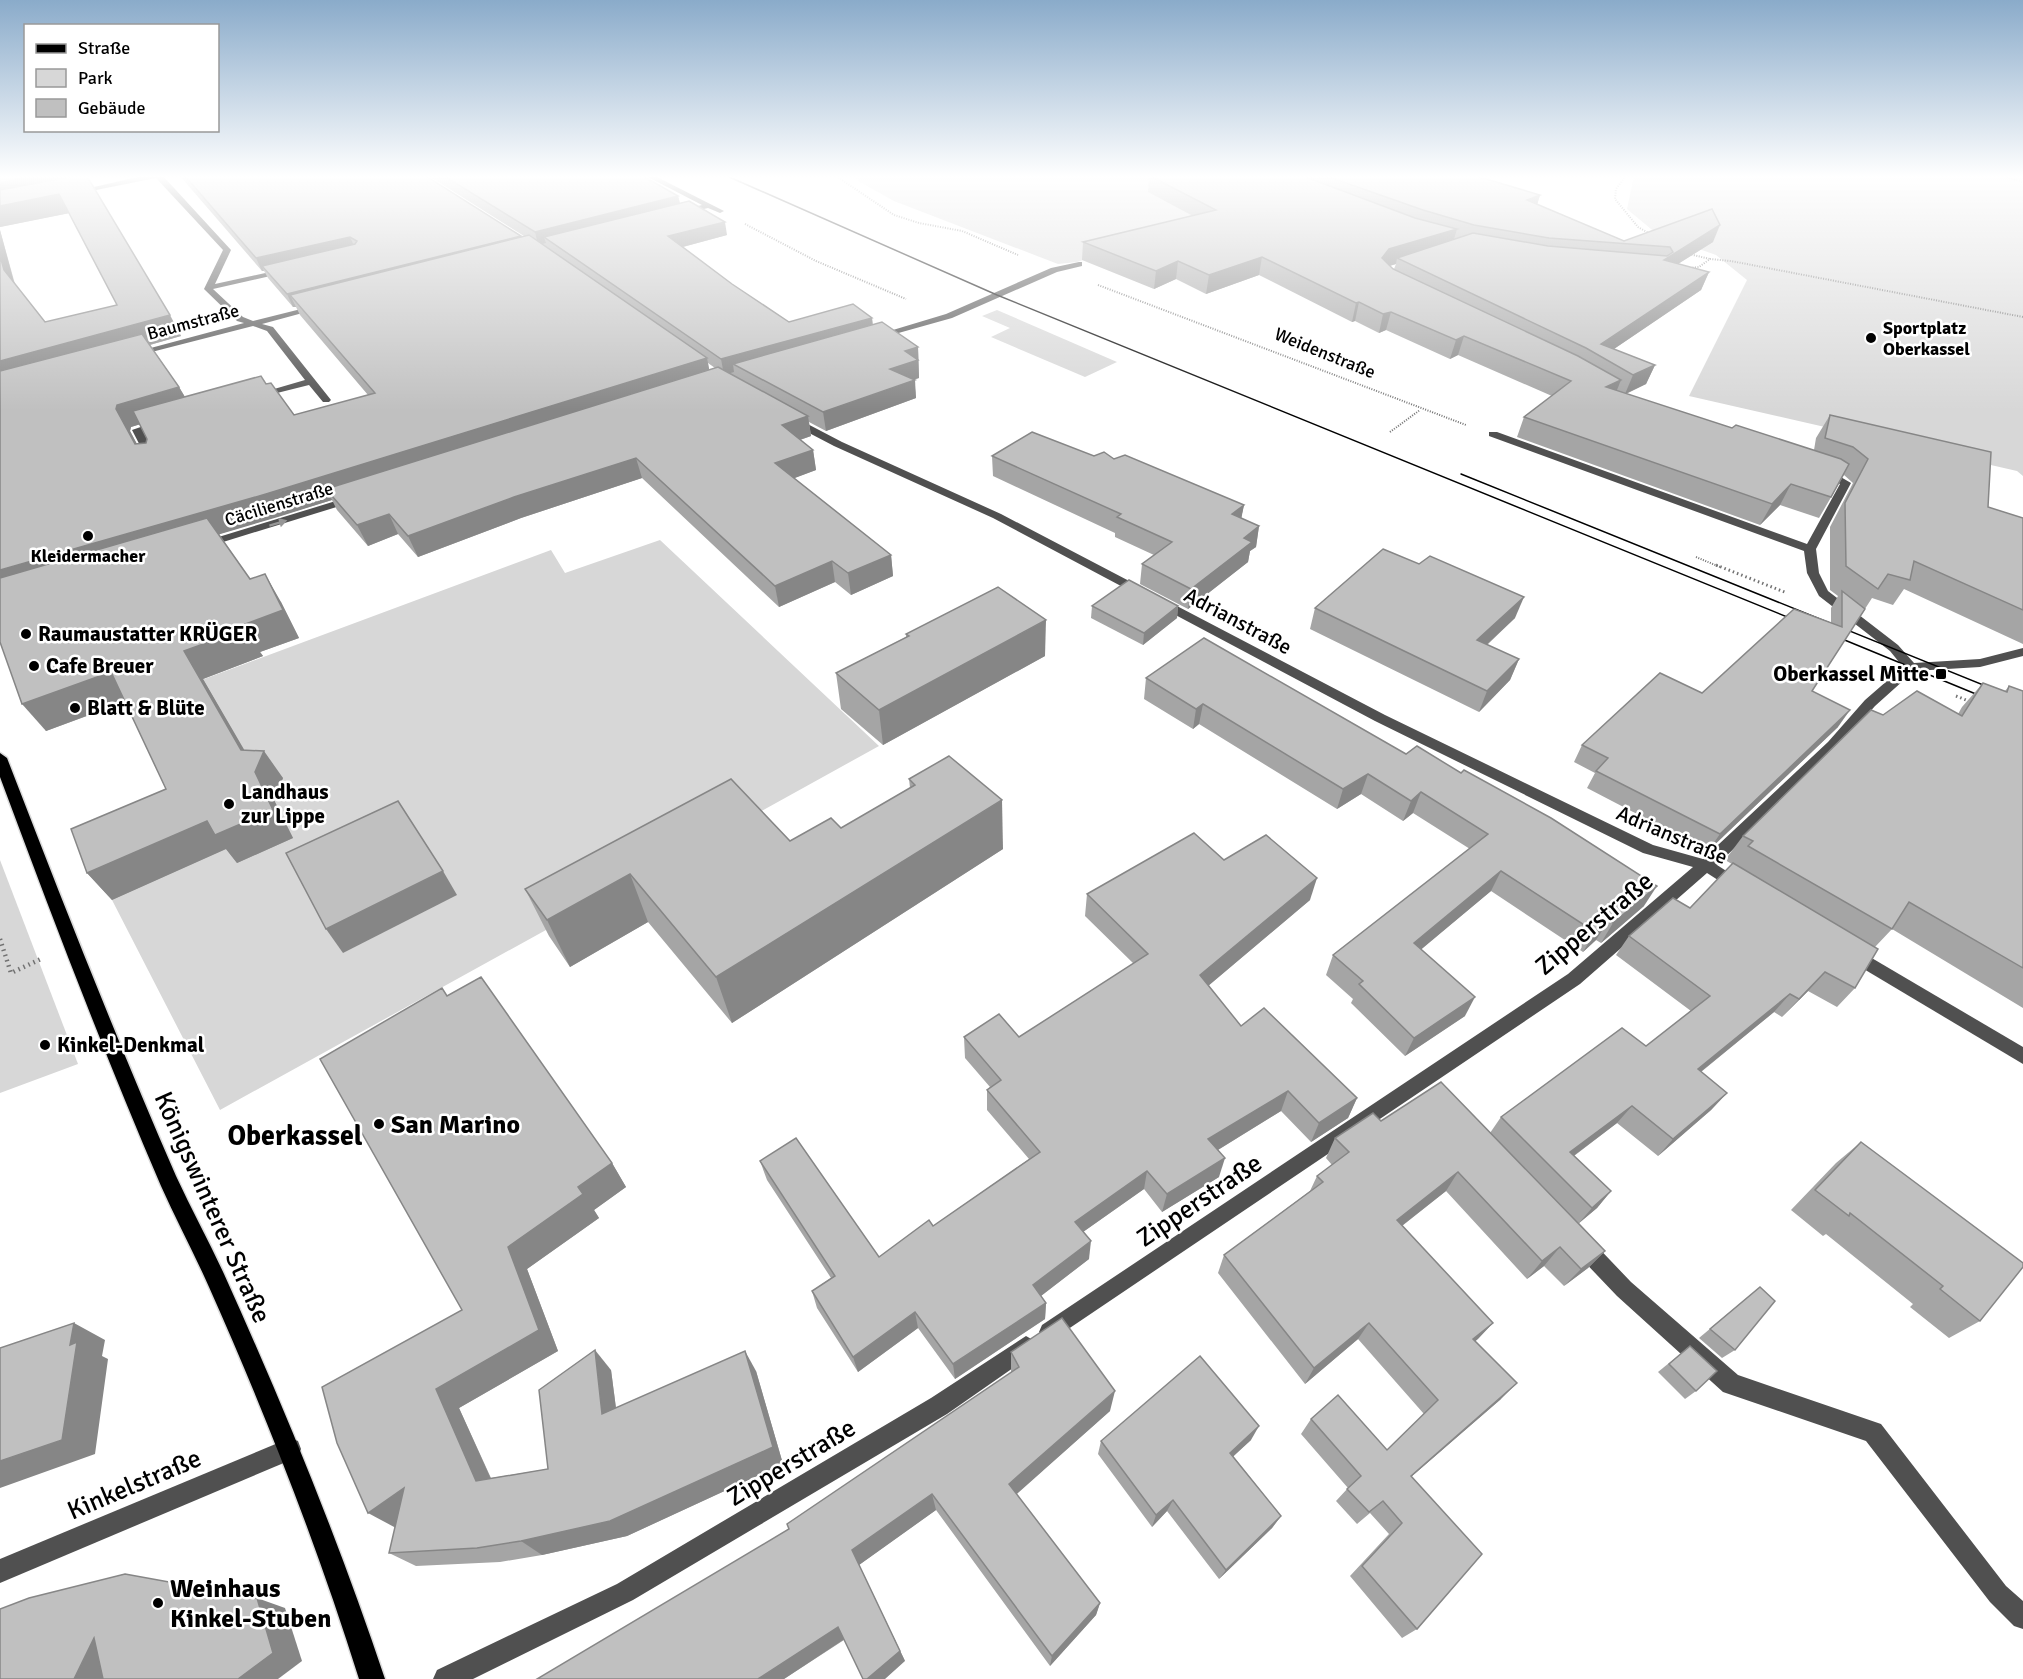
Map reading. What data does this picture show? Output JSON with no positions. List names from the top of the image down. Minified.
{"streets":{"main road":["Königswinterer Straße"],"street":["Baumstraße","Cäcilienstraße","Adrianstraße","Zipperstraße","Kinkelstraße"],"path":["Weidenstraße"]},"crossings":[["Adrianstraße","Zipperstraße"],["Königswinterer Straße","Kinkelstraße"]],"districts":["Oberkassel"],"places":{"other":["Sportplatz Oberkassel","Kleidermacher","Raumaustatter KRÜGER","Cafe Breuer","Blatt & Blüte","Landhaus zur Lippe","Kinkel-Denkmal","San Marino","Weinhaus Kinkel-Stuben"],"transit":["Oberkassel Mitte"]},"legend":["Straße","Park","Gebäude"]}
